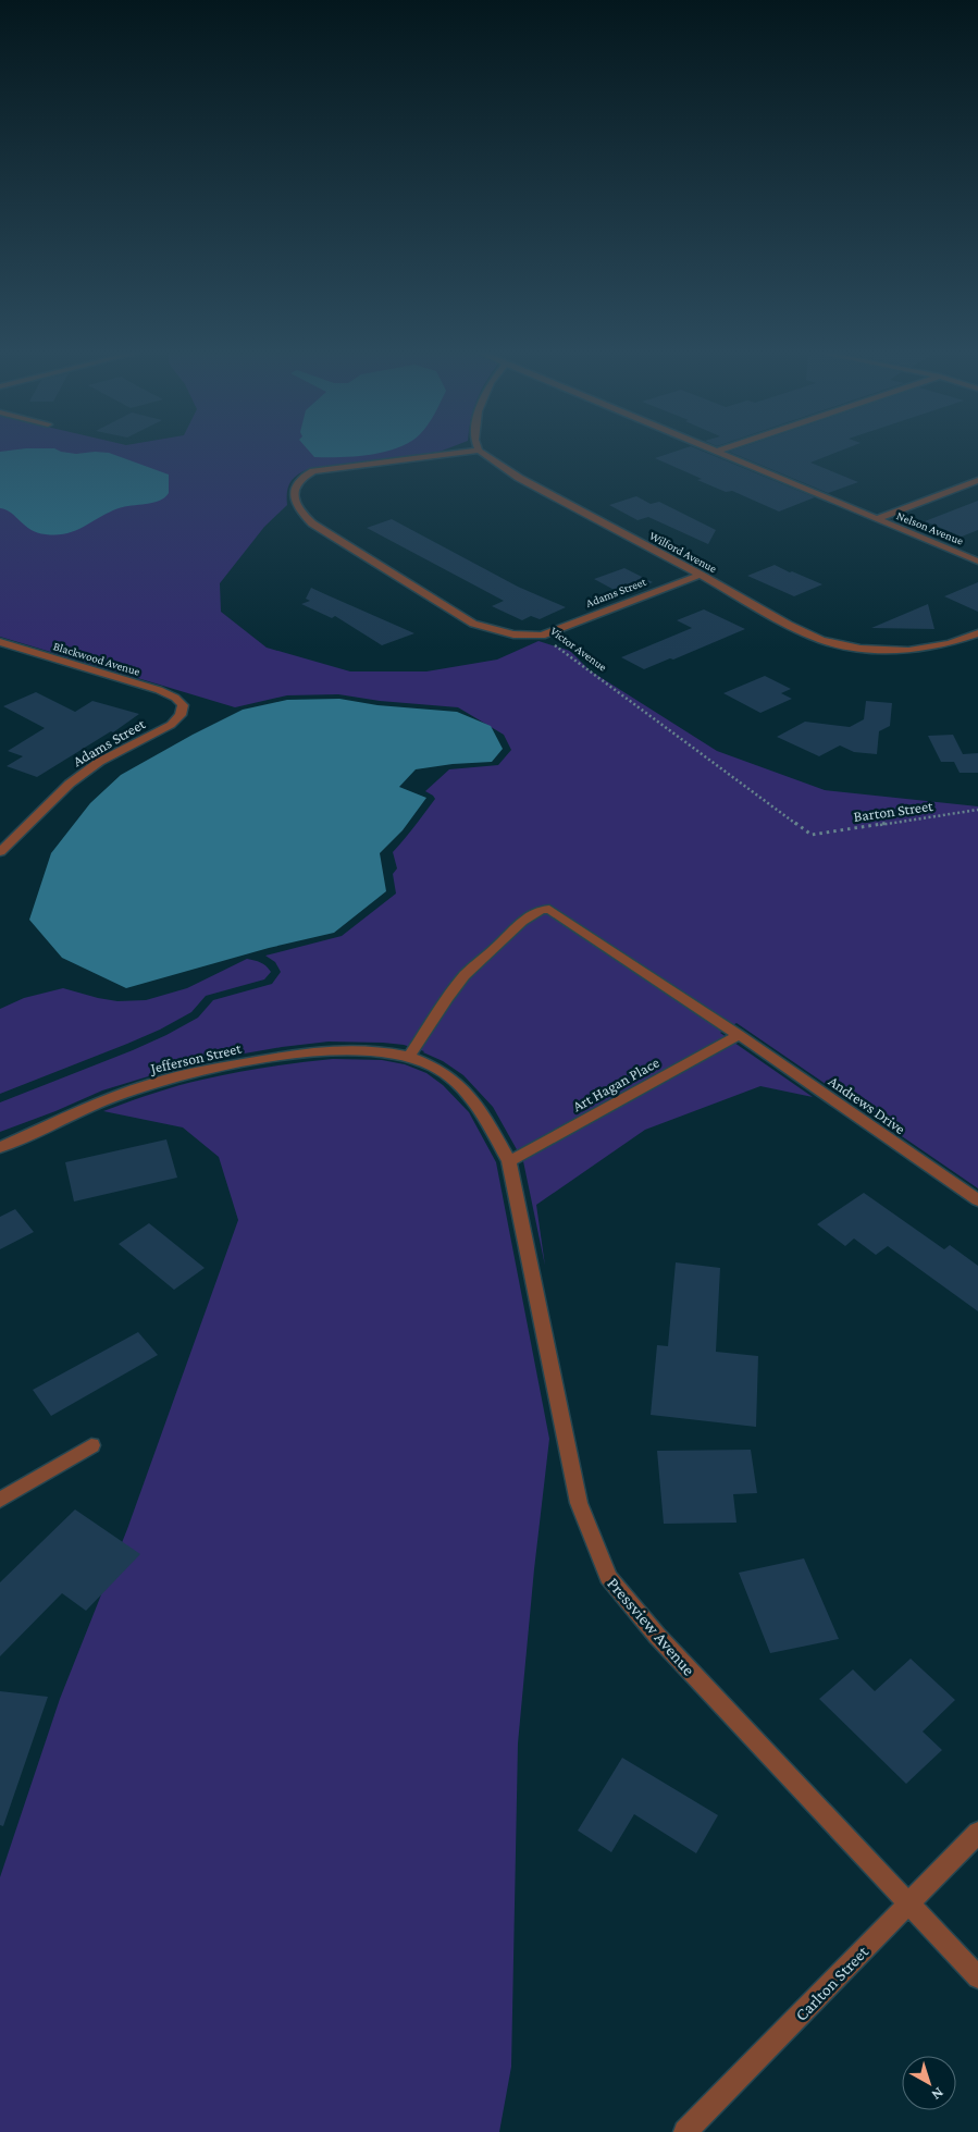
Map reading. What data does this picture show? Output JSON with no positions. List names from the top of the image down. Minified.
{"streets":{"street":["Nelson Avenue","Wilford Avenue","Adams Street","Victor Avenue","Blackwood Avenue","Jefferson Street","Art Hagan Place","Andrews Drive","Pressview Avenue","Carlton Street"],"path":["Barton Street"]},"crossings":[["Wilford Avenue","Adams Street"],["Adams Street","Victor Avenue"],["Adams Street","Blackwood Avenue"],["Victor Avenue","Barton Street"],["Jefferson Street","Andrews Drive"],["Jefferson Street","Pressview Avenue"],["Art Hagan Place","Andrews Drive"],["Art Hagan Place","Pressview Avenue"],["Andrews Drive","Pressview Avenue"],["Pressview Avenue","Carlton Street"]],"north":"bottom right"}
